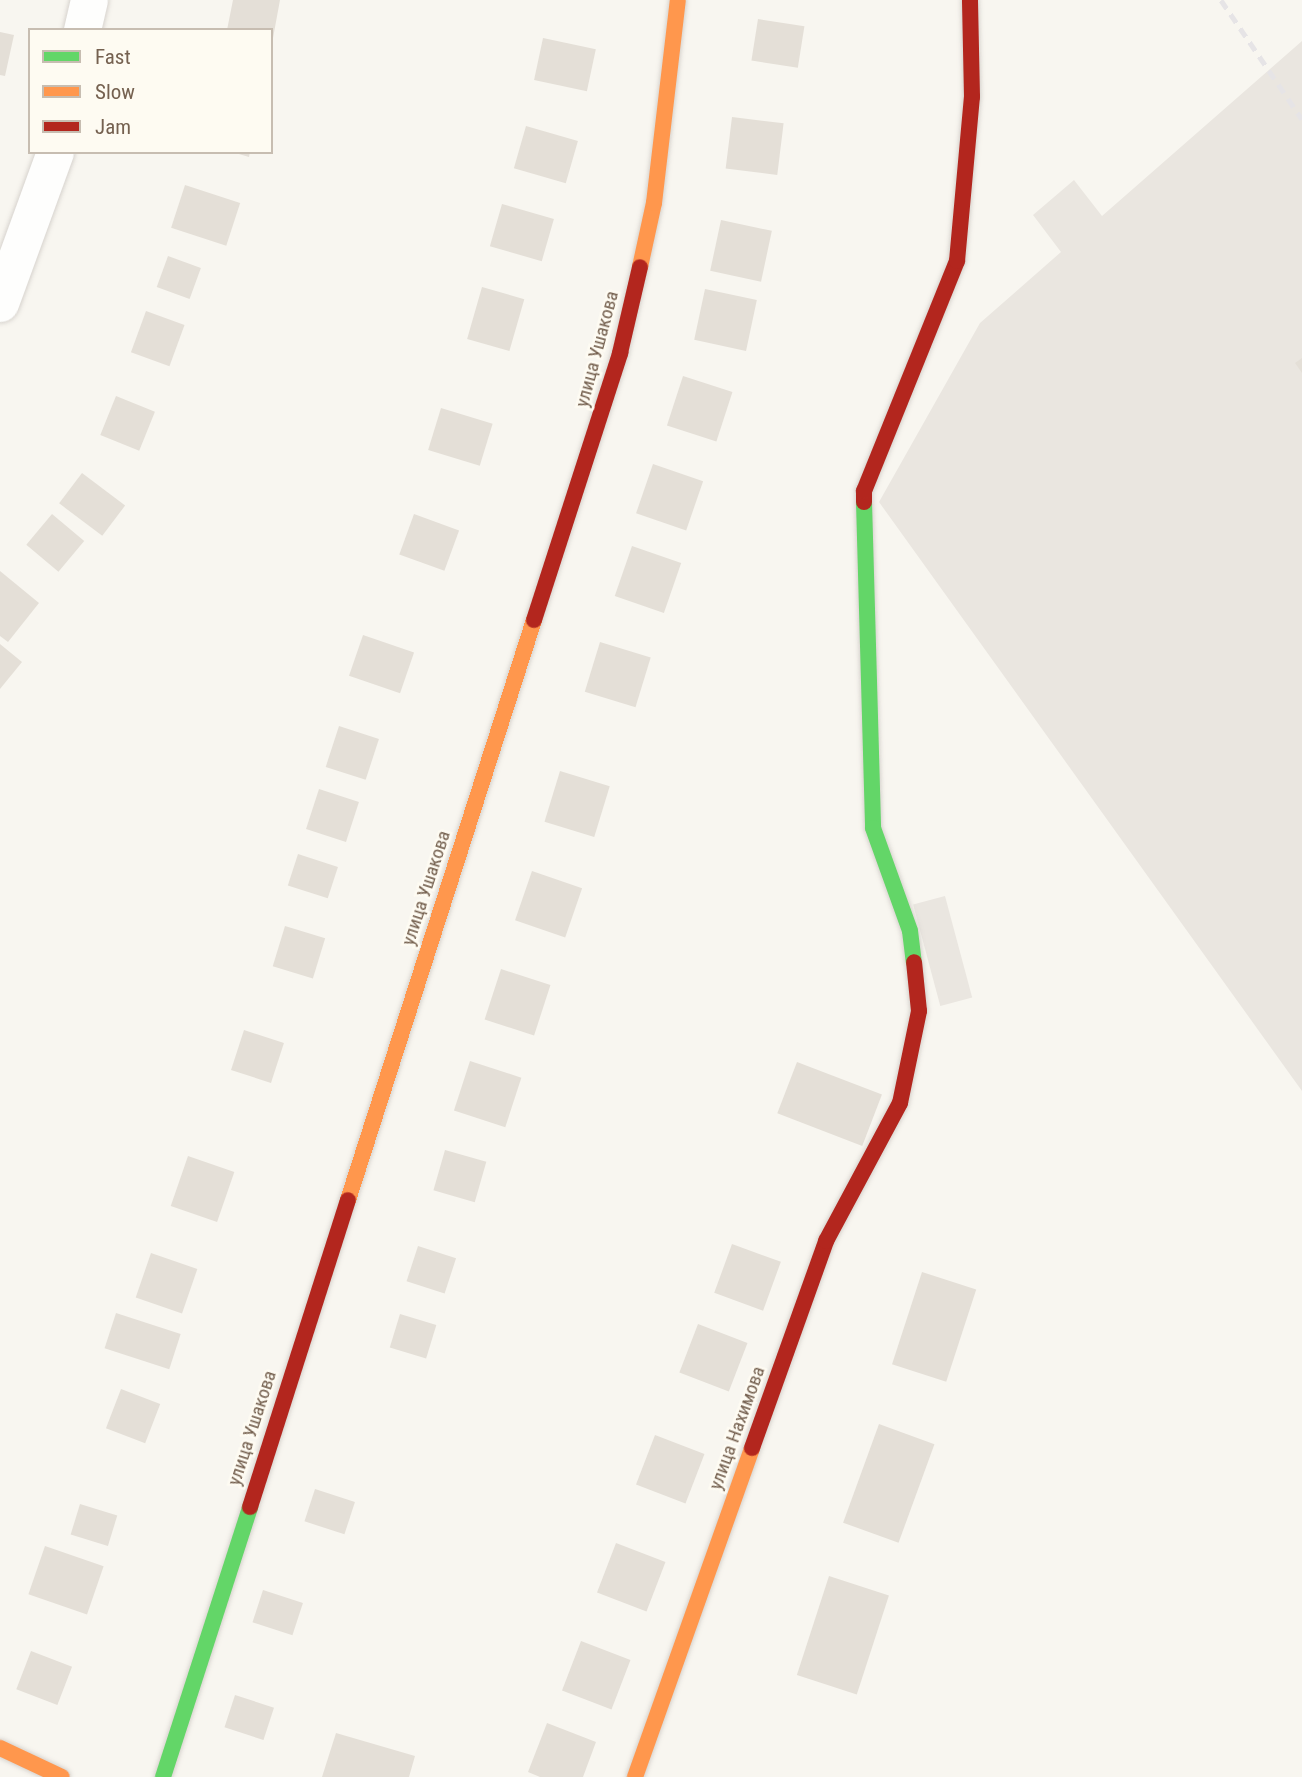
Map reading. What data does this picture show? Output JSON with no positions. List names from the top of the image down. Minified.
{"streets":{"main road":["улица Ушакова","улица Нахимова"]},"legend":["Fast","Slow","Jam"]}
